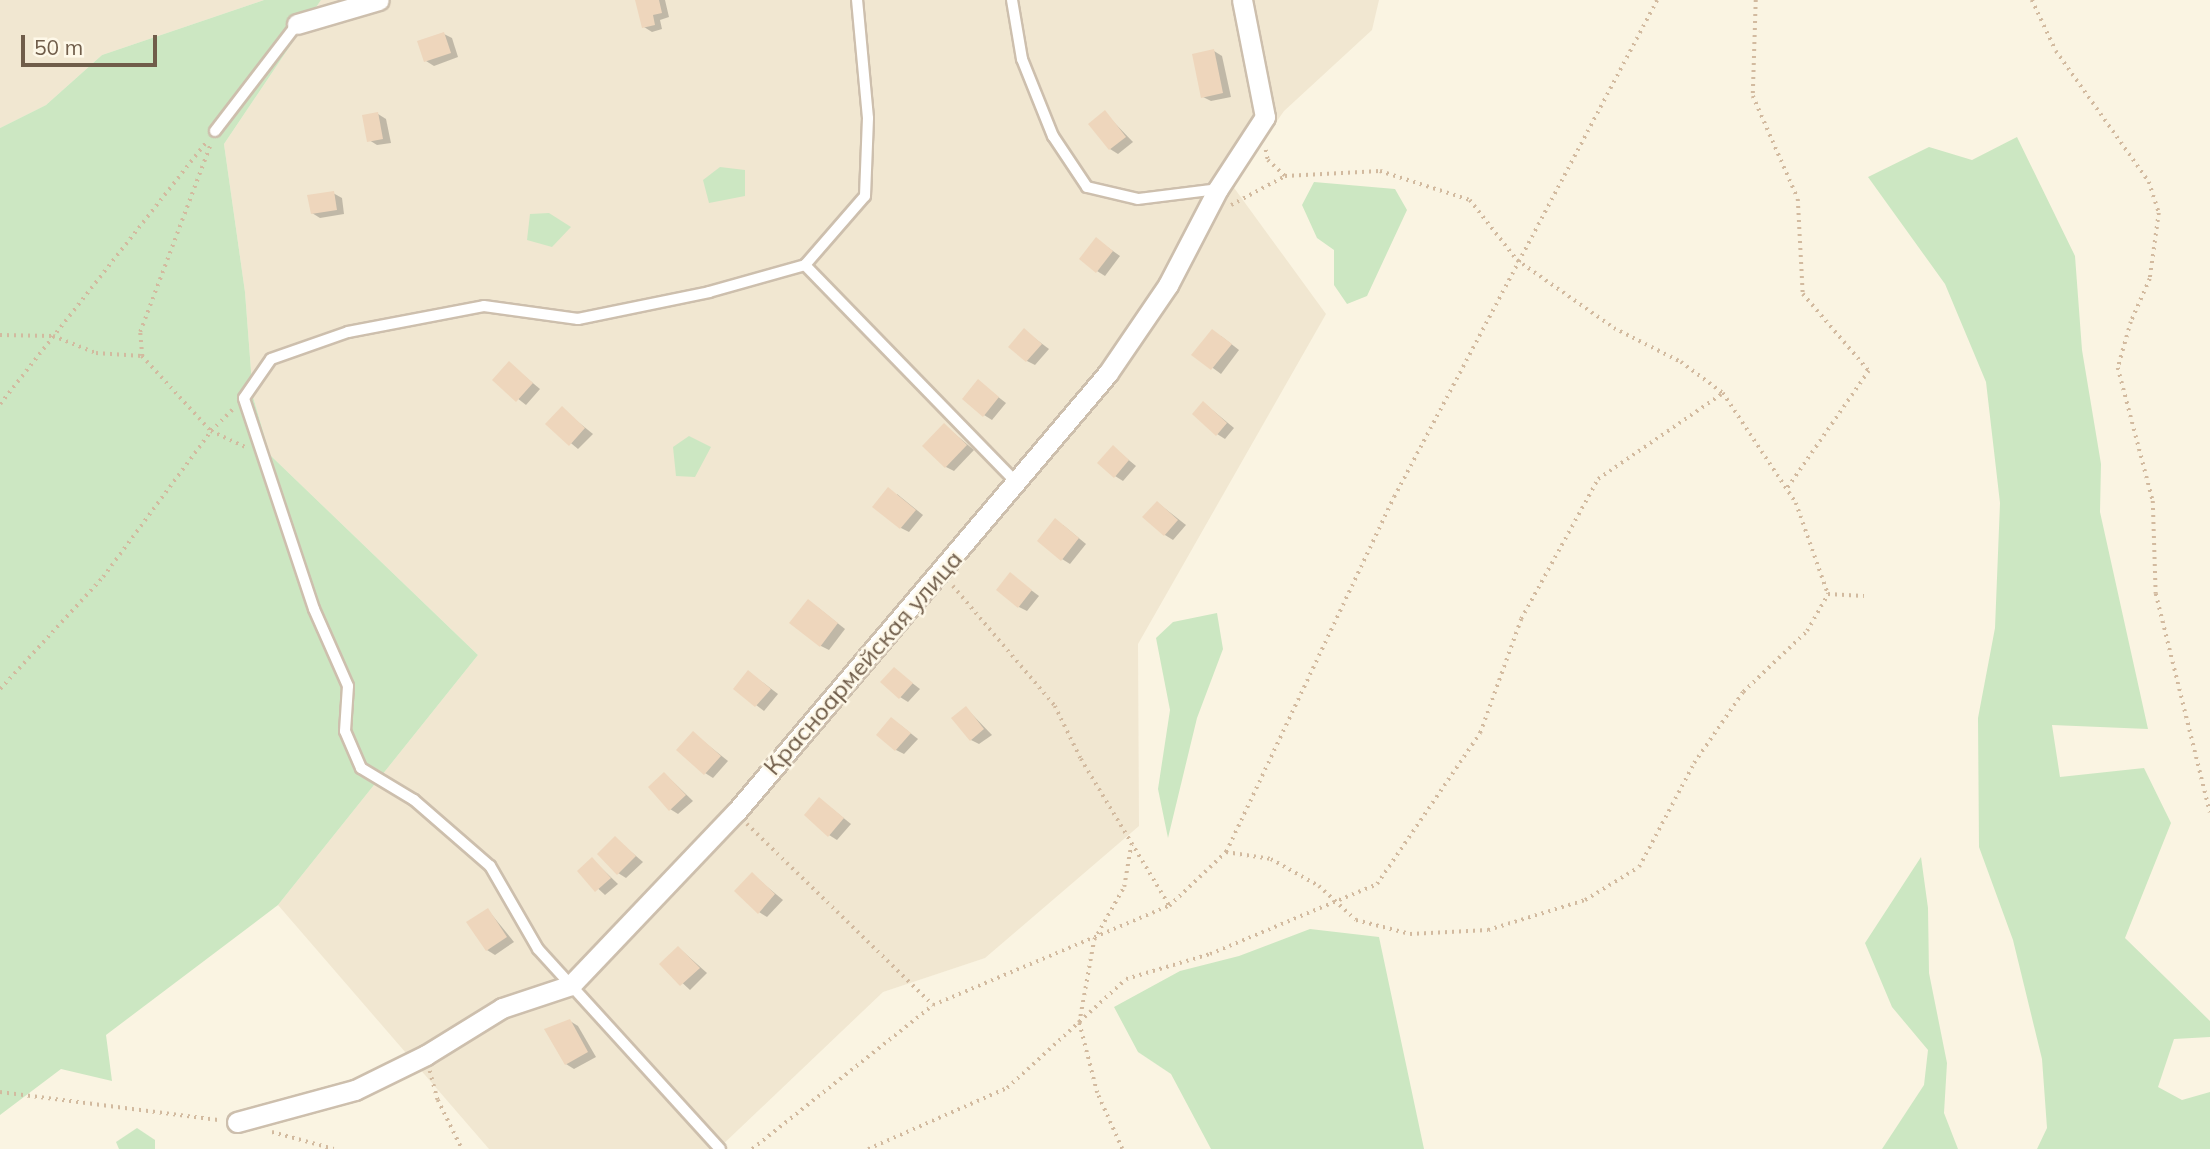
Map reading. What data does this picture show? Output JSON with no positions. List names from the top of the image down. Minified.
{"streets":{"street":["Красноармейская улица"]},"scale_bar":"50 m"}
